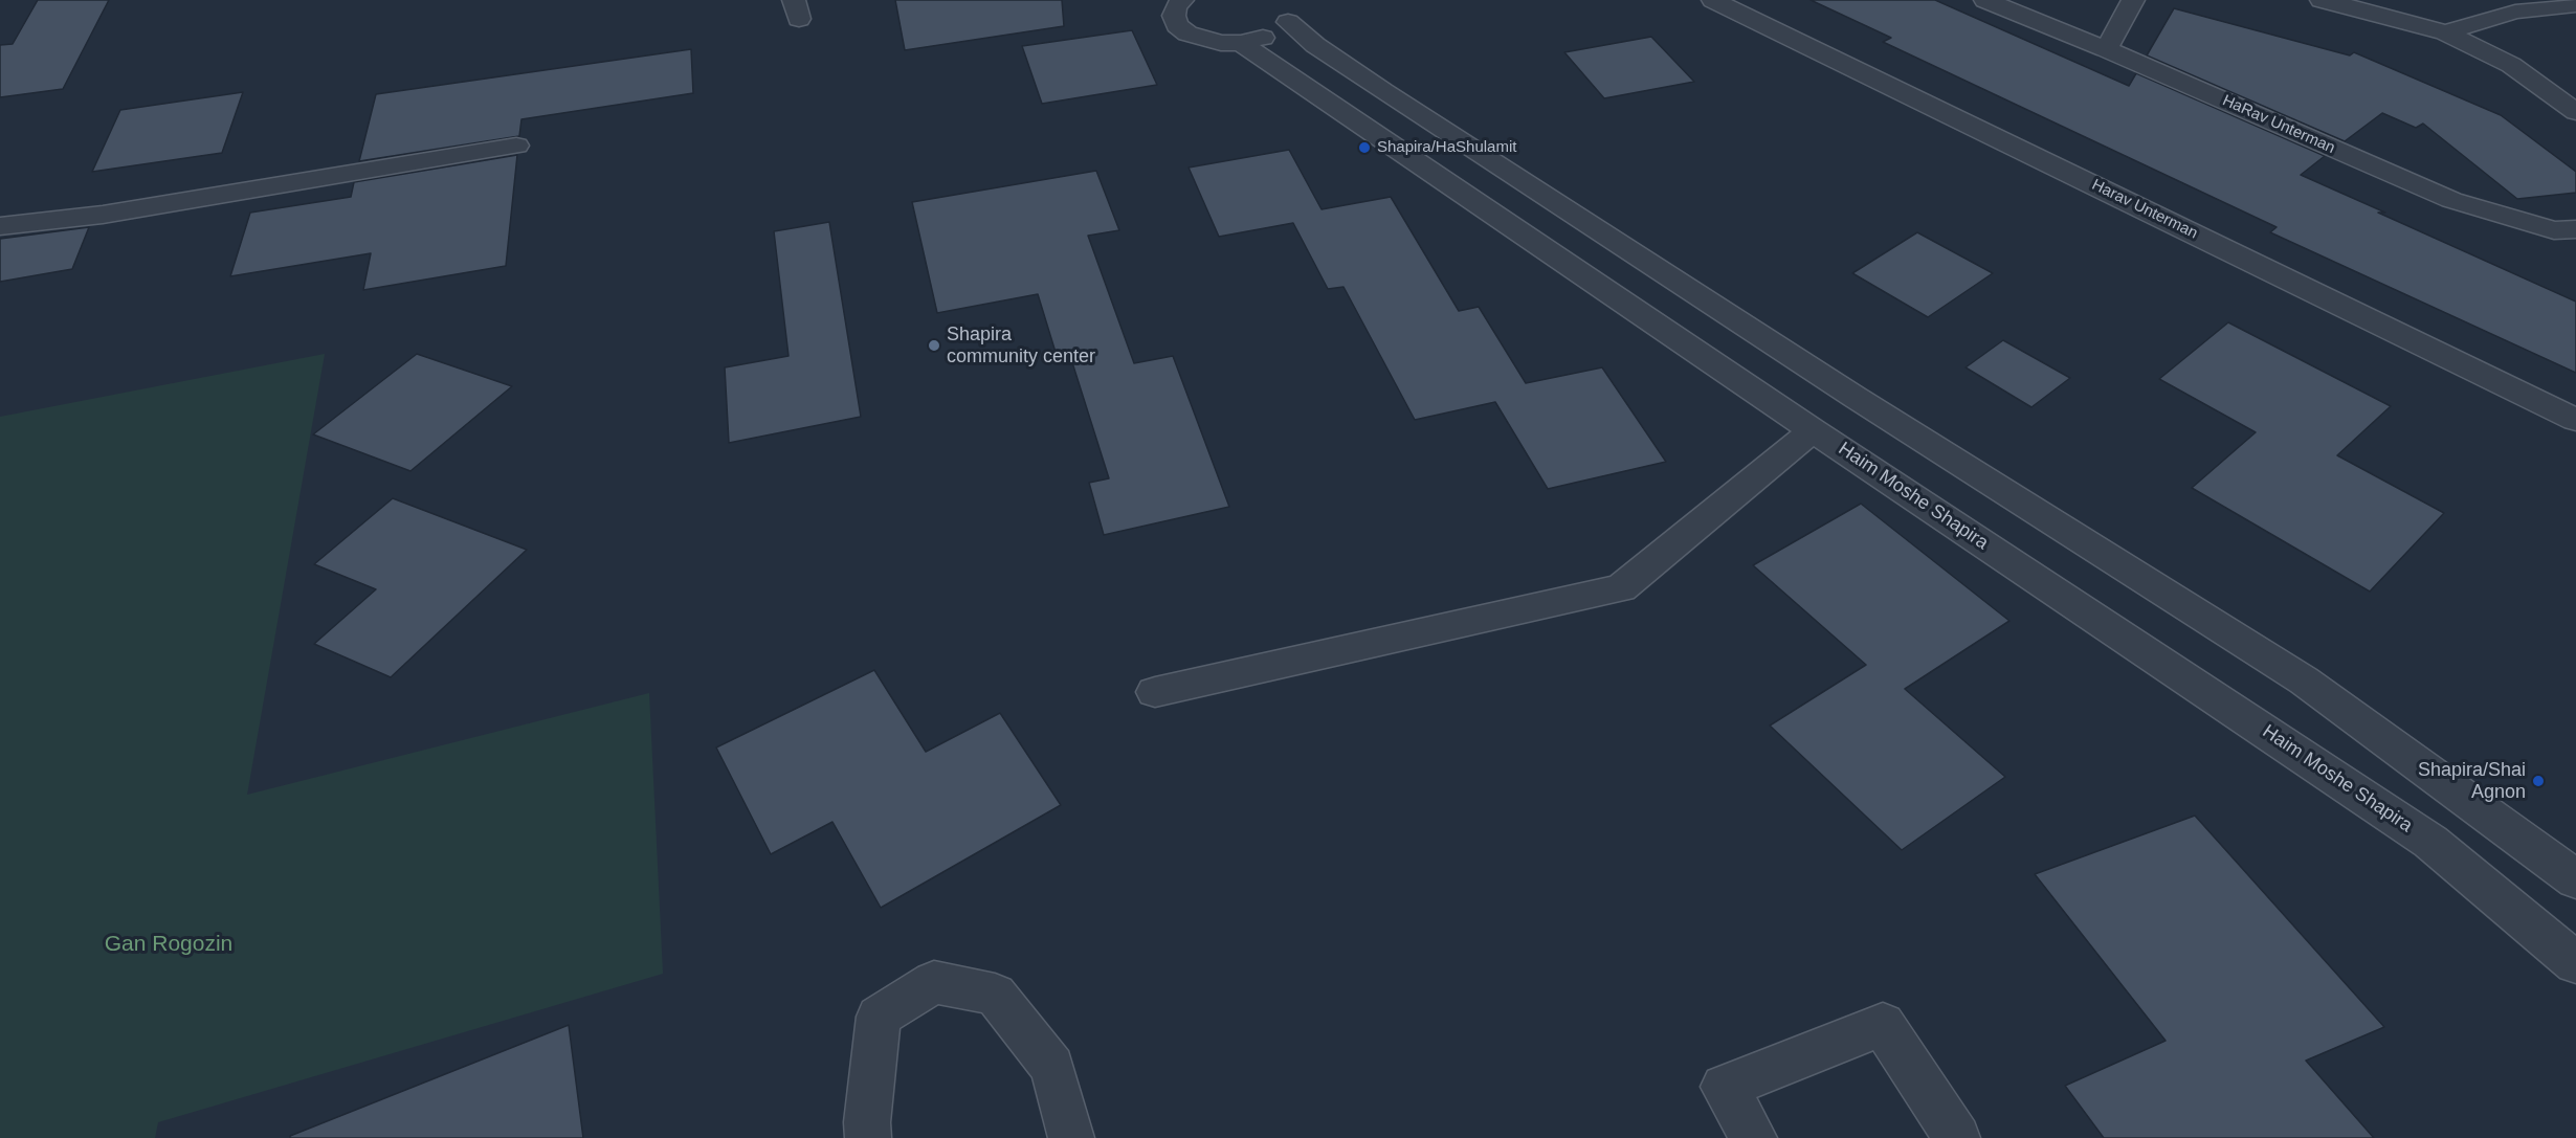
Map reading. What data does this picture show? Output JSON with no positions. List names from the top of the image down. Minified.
{"streets":{"street":["HaRav Unterman","Harav Unterman","Haim Moshe Shapira"]},"parks":["Gan Rogozin"],"places":["Shapira/HaShulamit","Shapira community center","Shapira/Shai Agnon"]}
